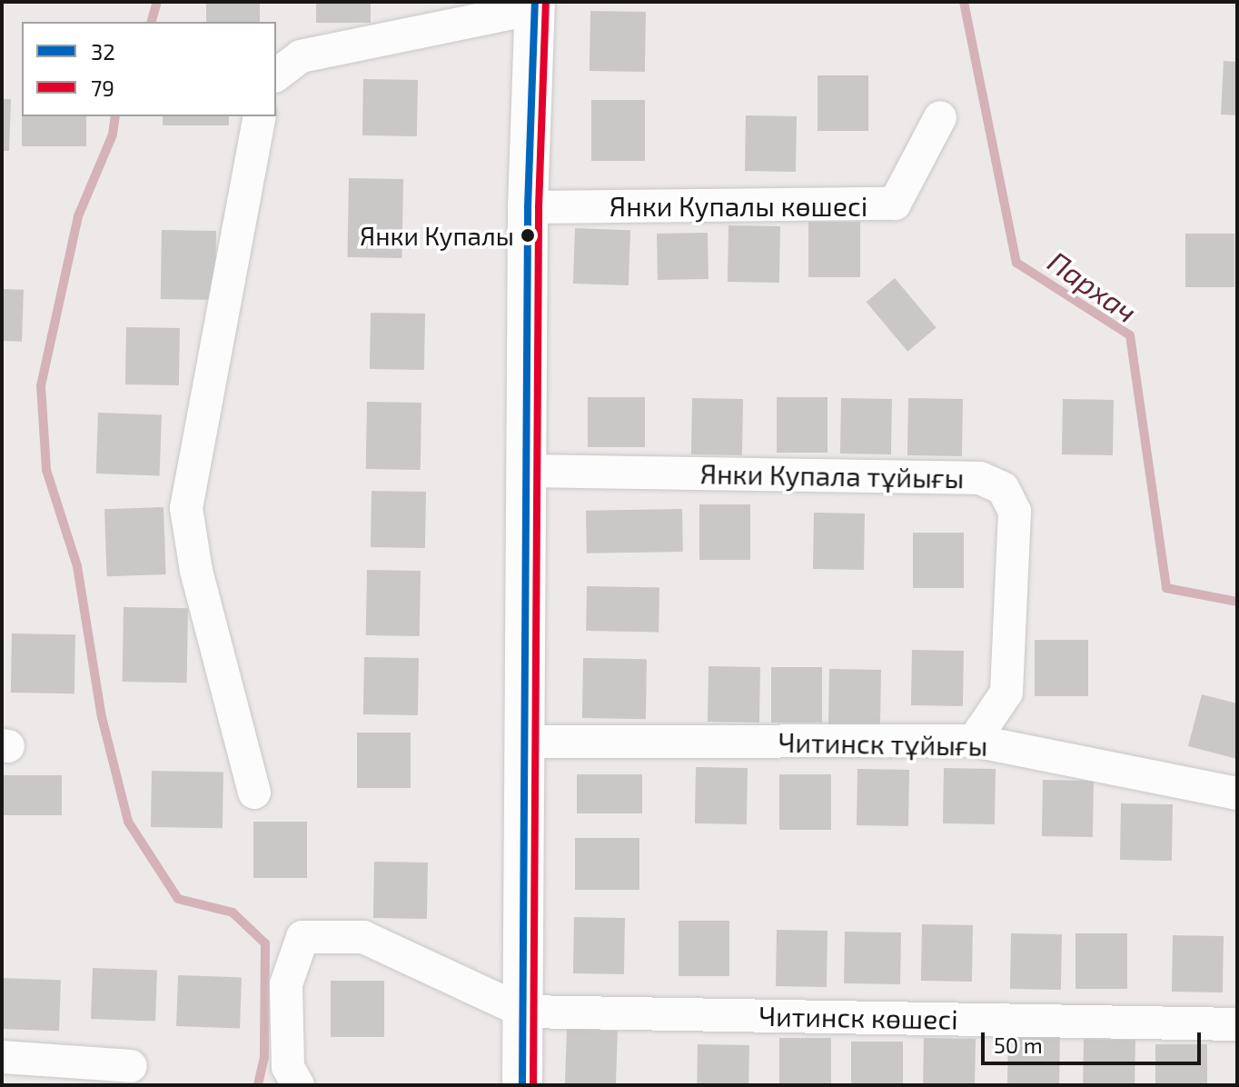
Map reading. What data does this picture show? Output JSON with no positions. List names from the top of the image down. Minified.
{"streets":{"street":["Янки Купалы көшесі","Янки Купала тұйығы","Читинск тұйығы","Читинск көшесі"]},"crossings":[["Янки Купала тұйығы","Читинск тұйығы"]],"water":["Пархач"],"places":["Янки Купалы"],"lines":["transit line 32","transit line 79"],"legend":["32","79"],"scale_bar":"50 m"}
